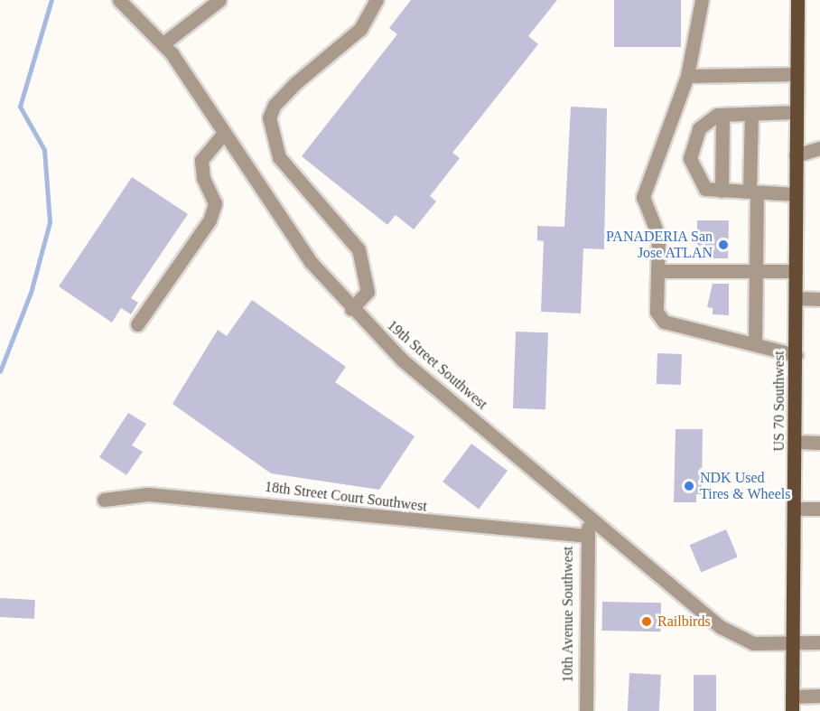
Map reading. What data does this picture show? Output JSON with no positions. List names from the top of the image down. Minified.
{"streets":{"main road":["US 70 Southwest"],"street":["19th Street Southwest","18th Street Court Southwest","10th Avenue Southwest"]},"crossings":[["19th Street Southwest","US 70 Southwest"],["19th Street Southwest","10th Avenue Southwest"],["18th Street Court Southwest","10th Avenue Southwest"]],"places":["PANADERIA San Jose ATLAN","NDK Used Tires & Wheels","Railbirds"]}
